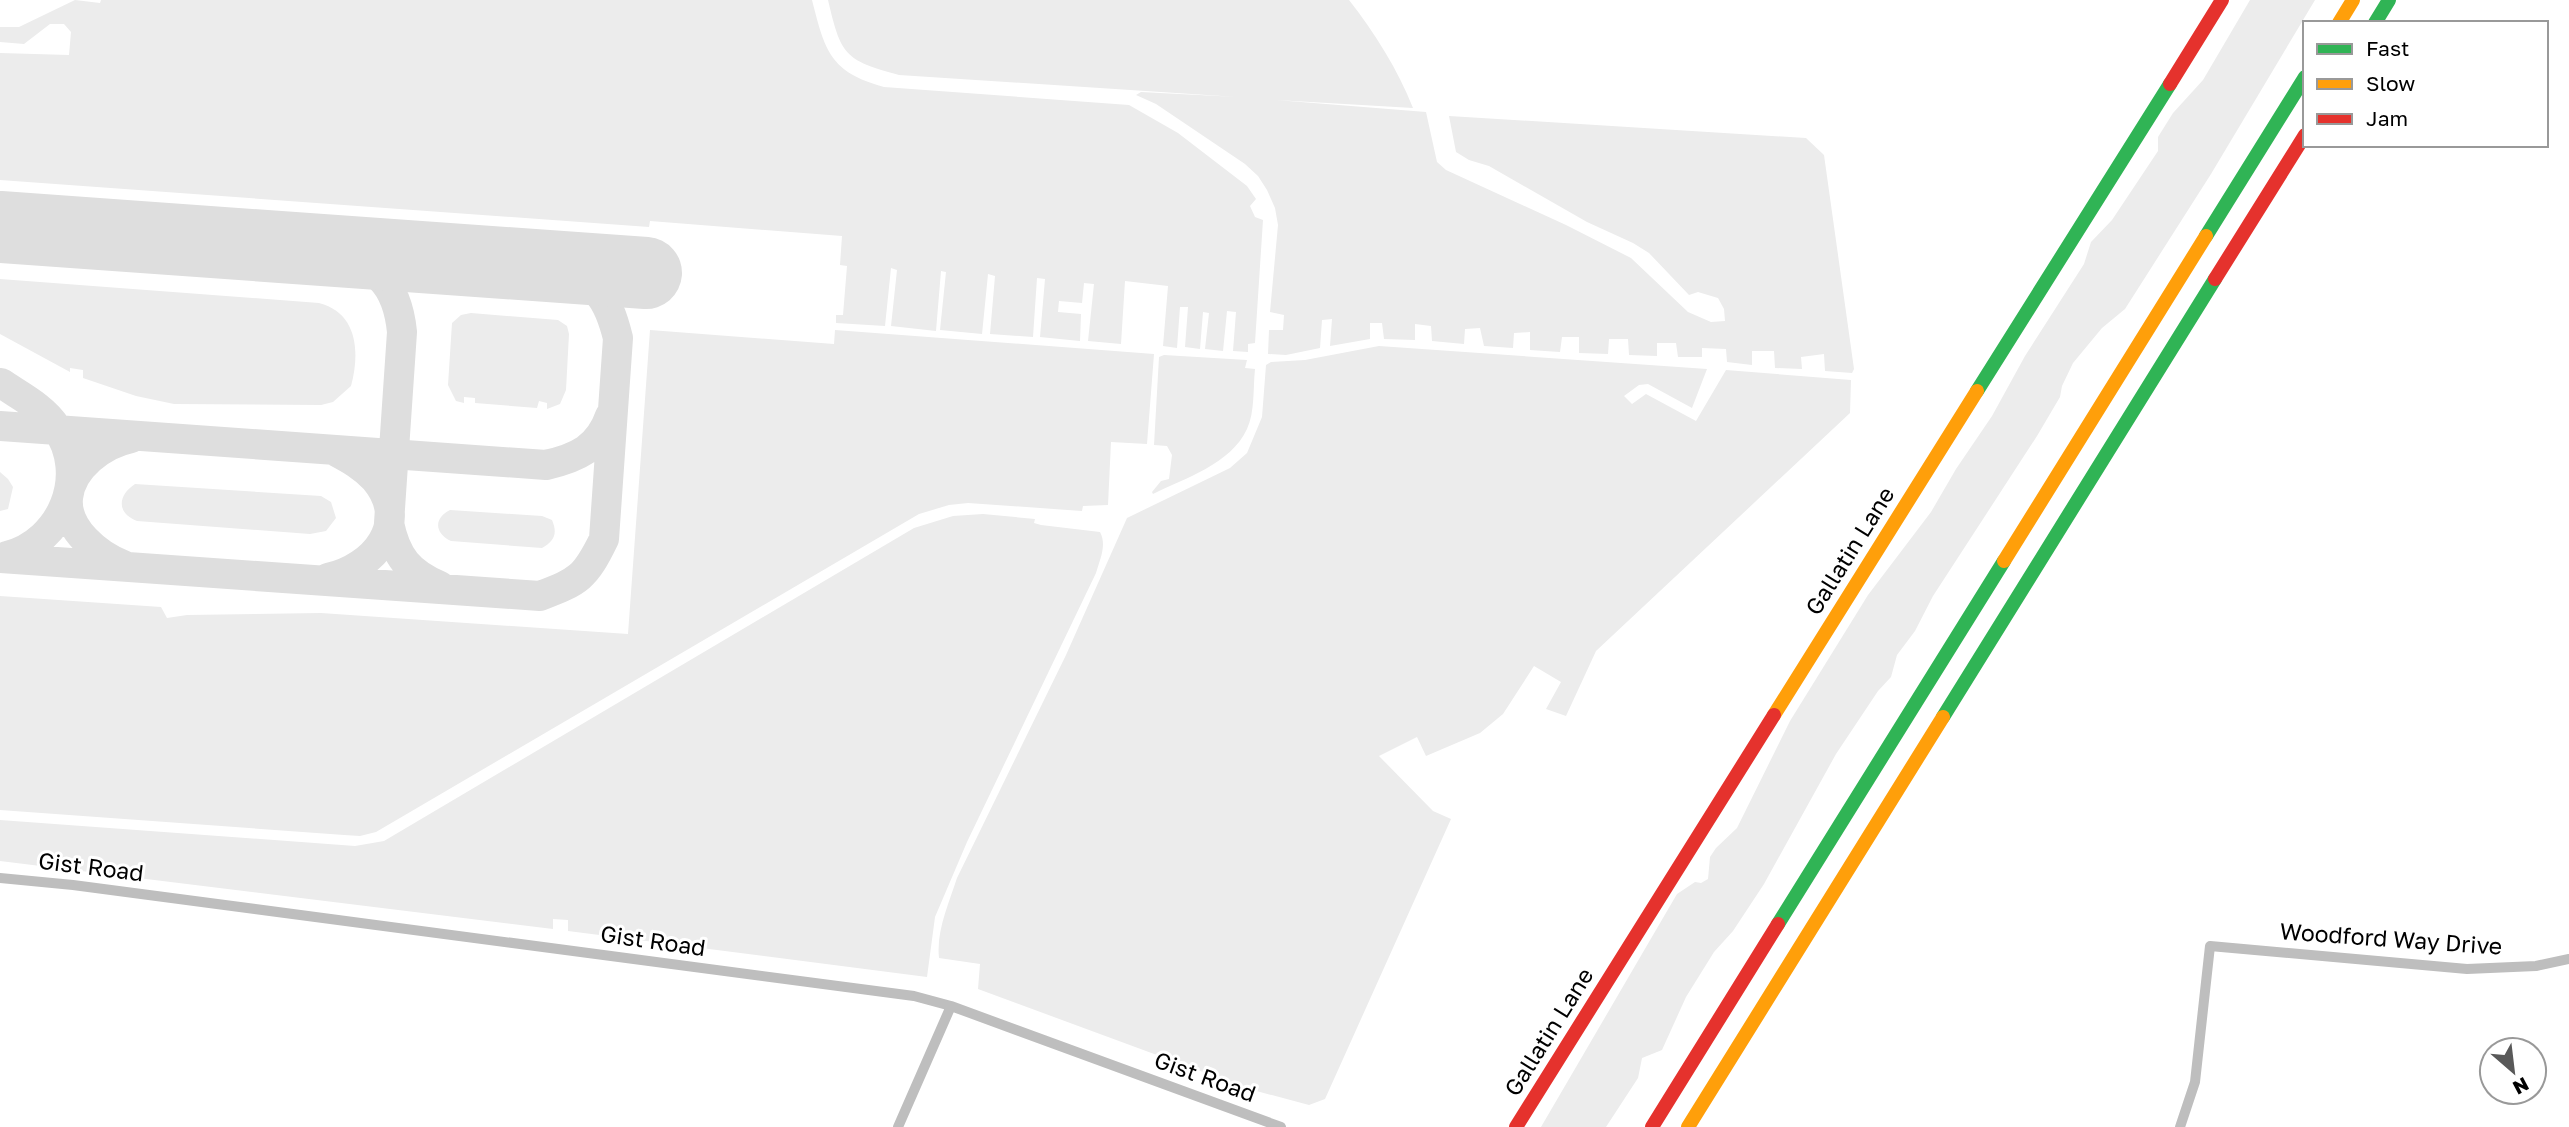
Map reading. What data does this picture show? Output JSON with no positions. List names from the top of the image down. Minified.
{"streets":{"main road":["Gallatin Lane"],"street":["Gist Road","Woodford Way Drive"]},"legend":["Fast","Slow","Jam"],"north":"bottom right"}
